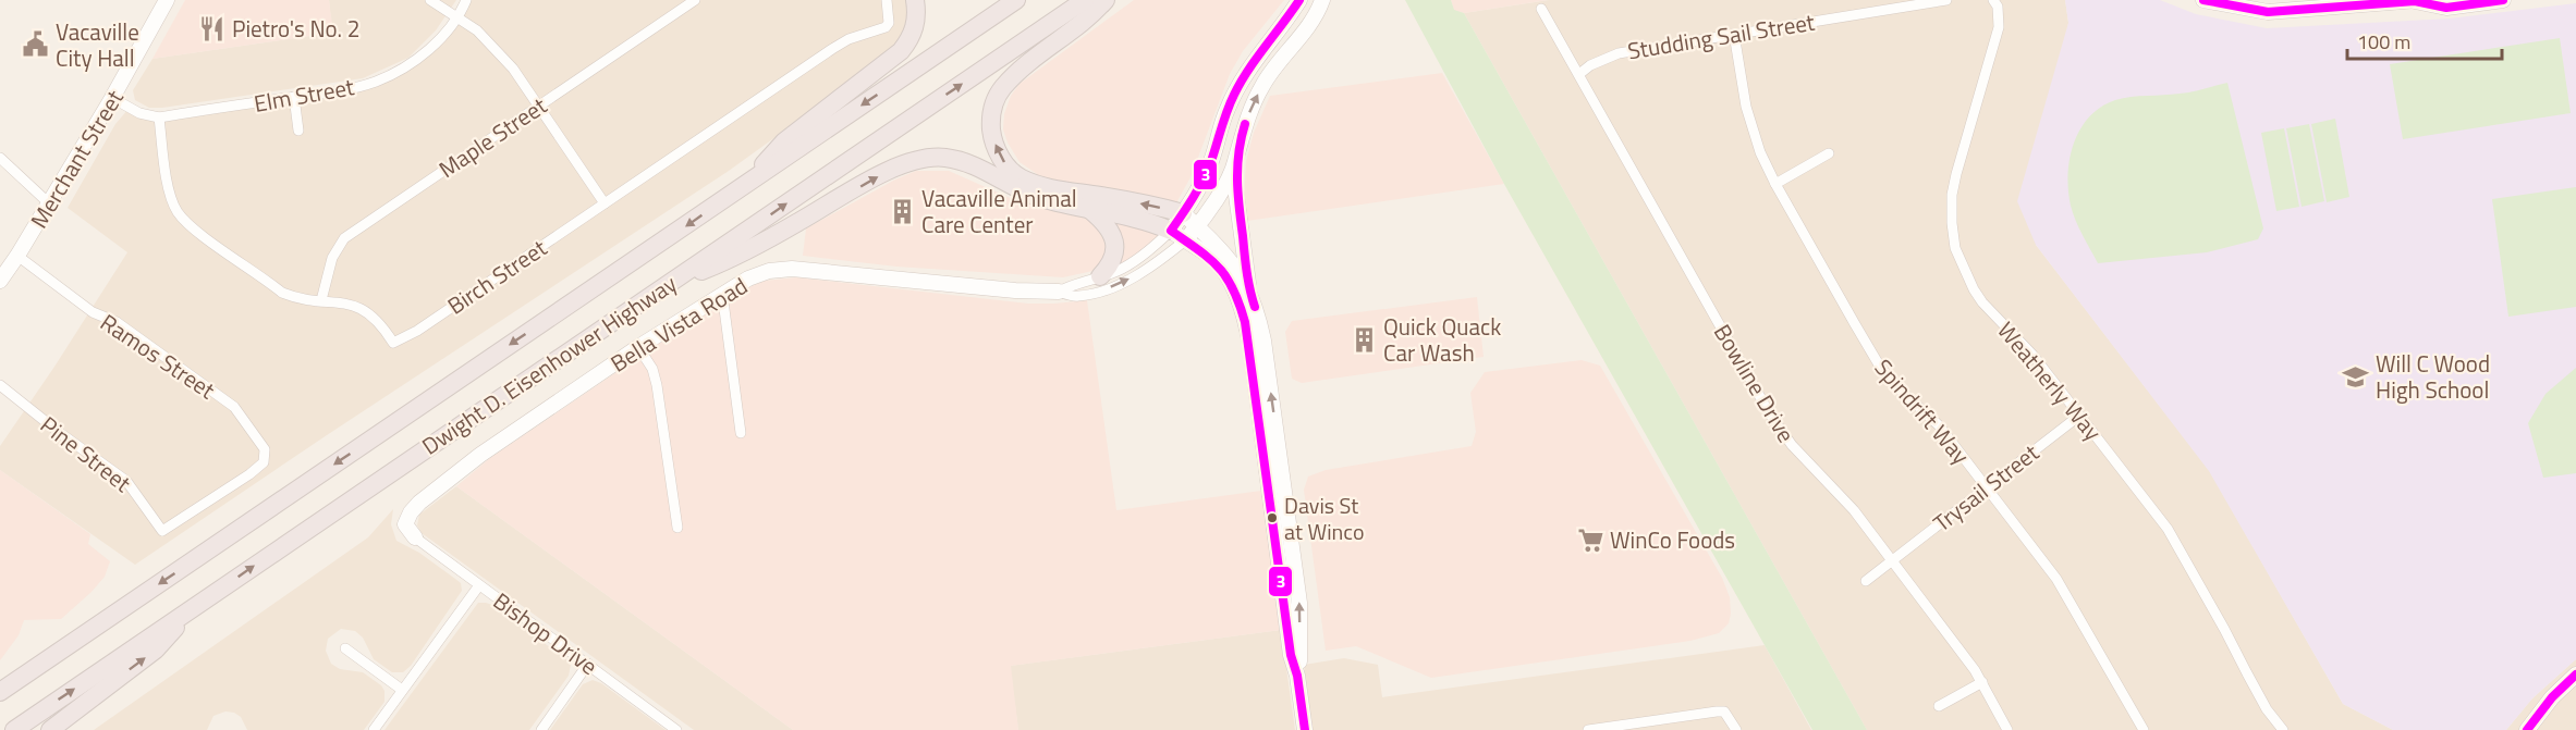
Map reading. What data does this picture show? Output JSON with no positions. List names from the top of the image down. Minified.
{"streets":{"highway":["Dwight D. Eisenhower Highway"],"street":["Studding Sail Street","Elm Street","Maple Street","Merchant Street","Birch Street","Bella Vista Road","Ramos Street","Weatherly Way","Bowline Drive","Spindrift Way","Pine Street","Trysail Street","Bishop Drive"]},"crossings":[["Studding Sail Street","Bowline Drive"],["Studding Sail Street","Spindrift Way"],["Elm Street","Merchant Street"],["Elm Street","Birch Street"],["Maple Street","Birch Street"],["Merchant Street","Ramos Street"],["Bella Vista Road","Bishop Drive"],["Ramos Street","Pine Street"],["Weatherly Way","Trysail Street"],["Bowline Drive","Trysail Street"],["Spindrift Way","Trysail Street"]],"places":{"restaurant":["Pietro's No. 2"],"public building":["Vacaville City Hall"],"building":["Vacaville Animal Care Center","Quick Quack Car Wash"],"school or university":["Will C Wood High School"],"other":["Davis St at Winco"],"supermarket":["WinCo Foods"]},"lines":["transit line 3"],"scale_bar":"100 m"}
